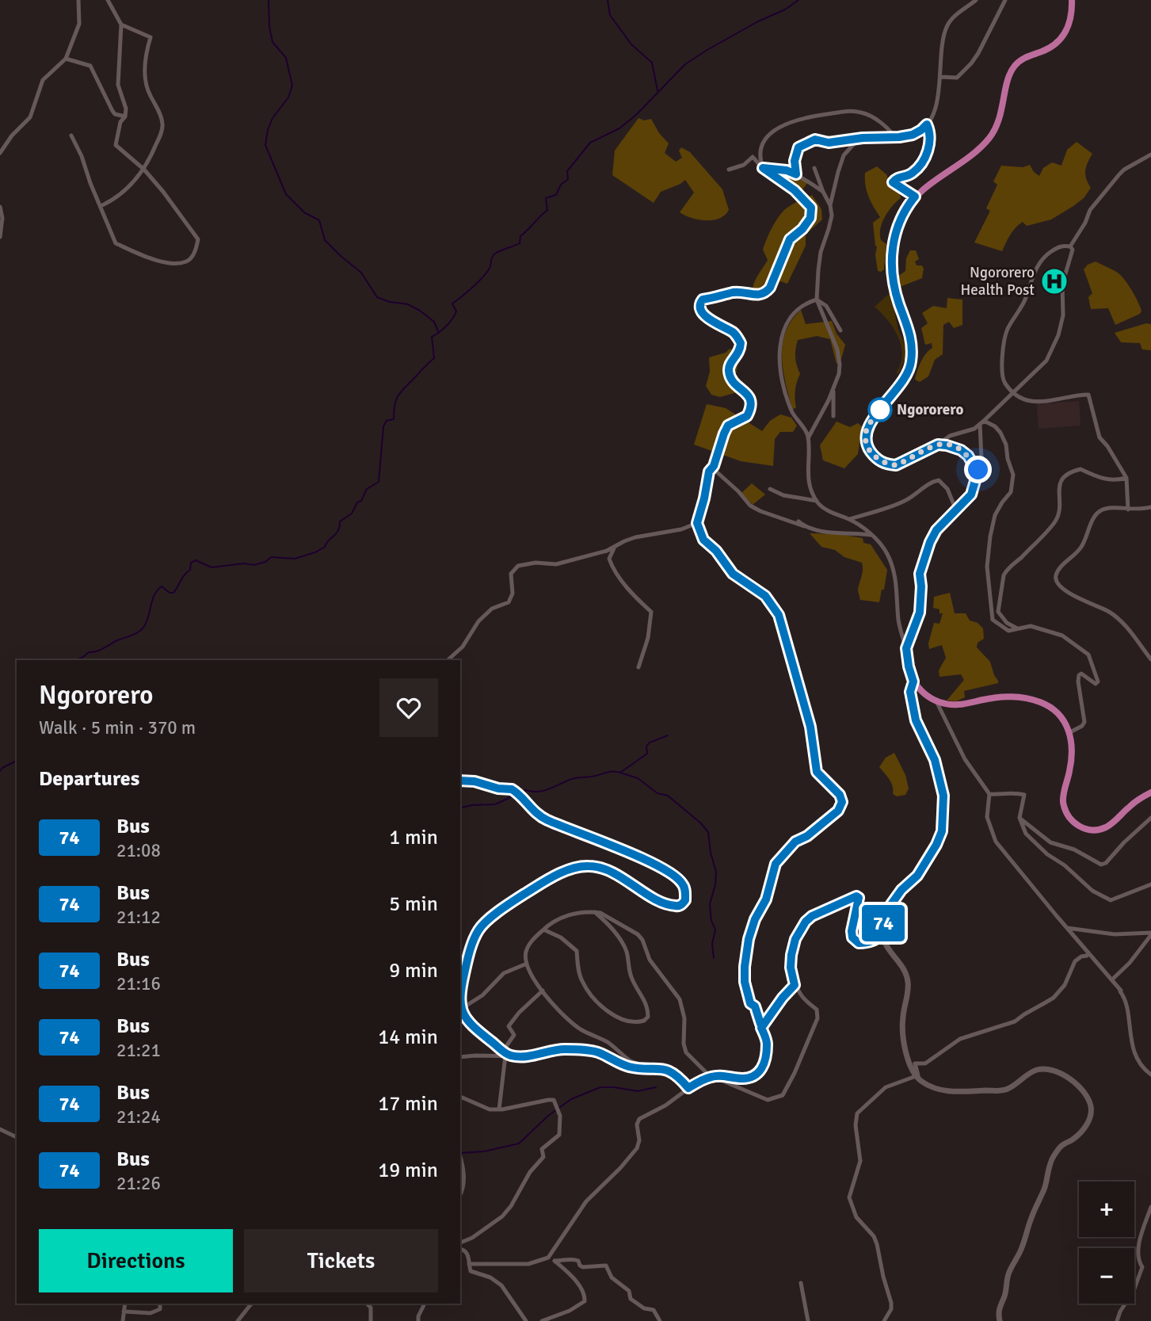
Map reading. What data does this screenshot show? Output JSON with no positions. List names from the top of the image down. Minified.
{"places":{"hospital":["Ngororero Health Post"],"other":["Ngororero"]},"lines":["bus line 74"],"page":{"on_map":"74","heading":[["Ngororero","Walk · 5 min · 370 m"],"Departures"],"list":[{"mark":"74","name":"Bus","note":"21:08","value":"1 min"},{"mark":"74","name":"Bus","note":"21:12","value":"5 min"},{"mark":"74","name":"Bus","note":"21:16","value":"9 min"},{"mark":"74","name":"Bus","note":"21:21","value":"14 min"},{"mark":"74","name":"Bus","note":"21:24","value":"17 min"},{"mark":"74","name":"Bus","note":"21:26","value":"19 min"}],"map_buttons":["+","−"],"buttons":["Directions","Tickets"]}}
